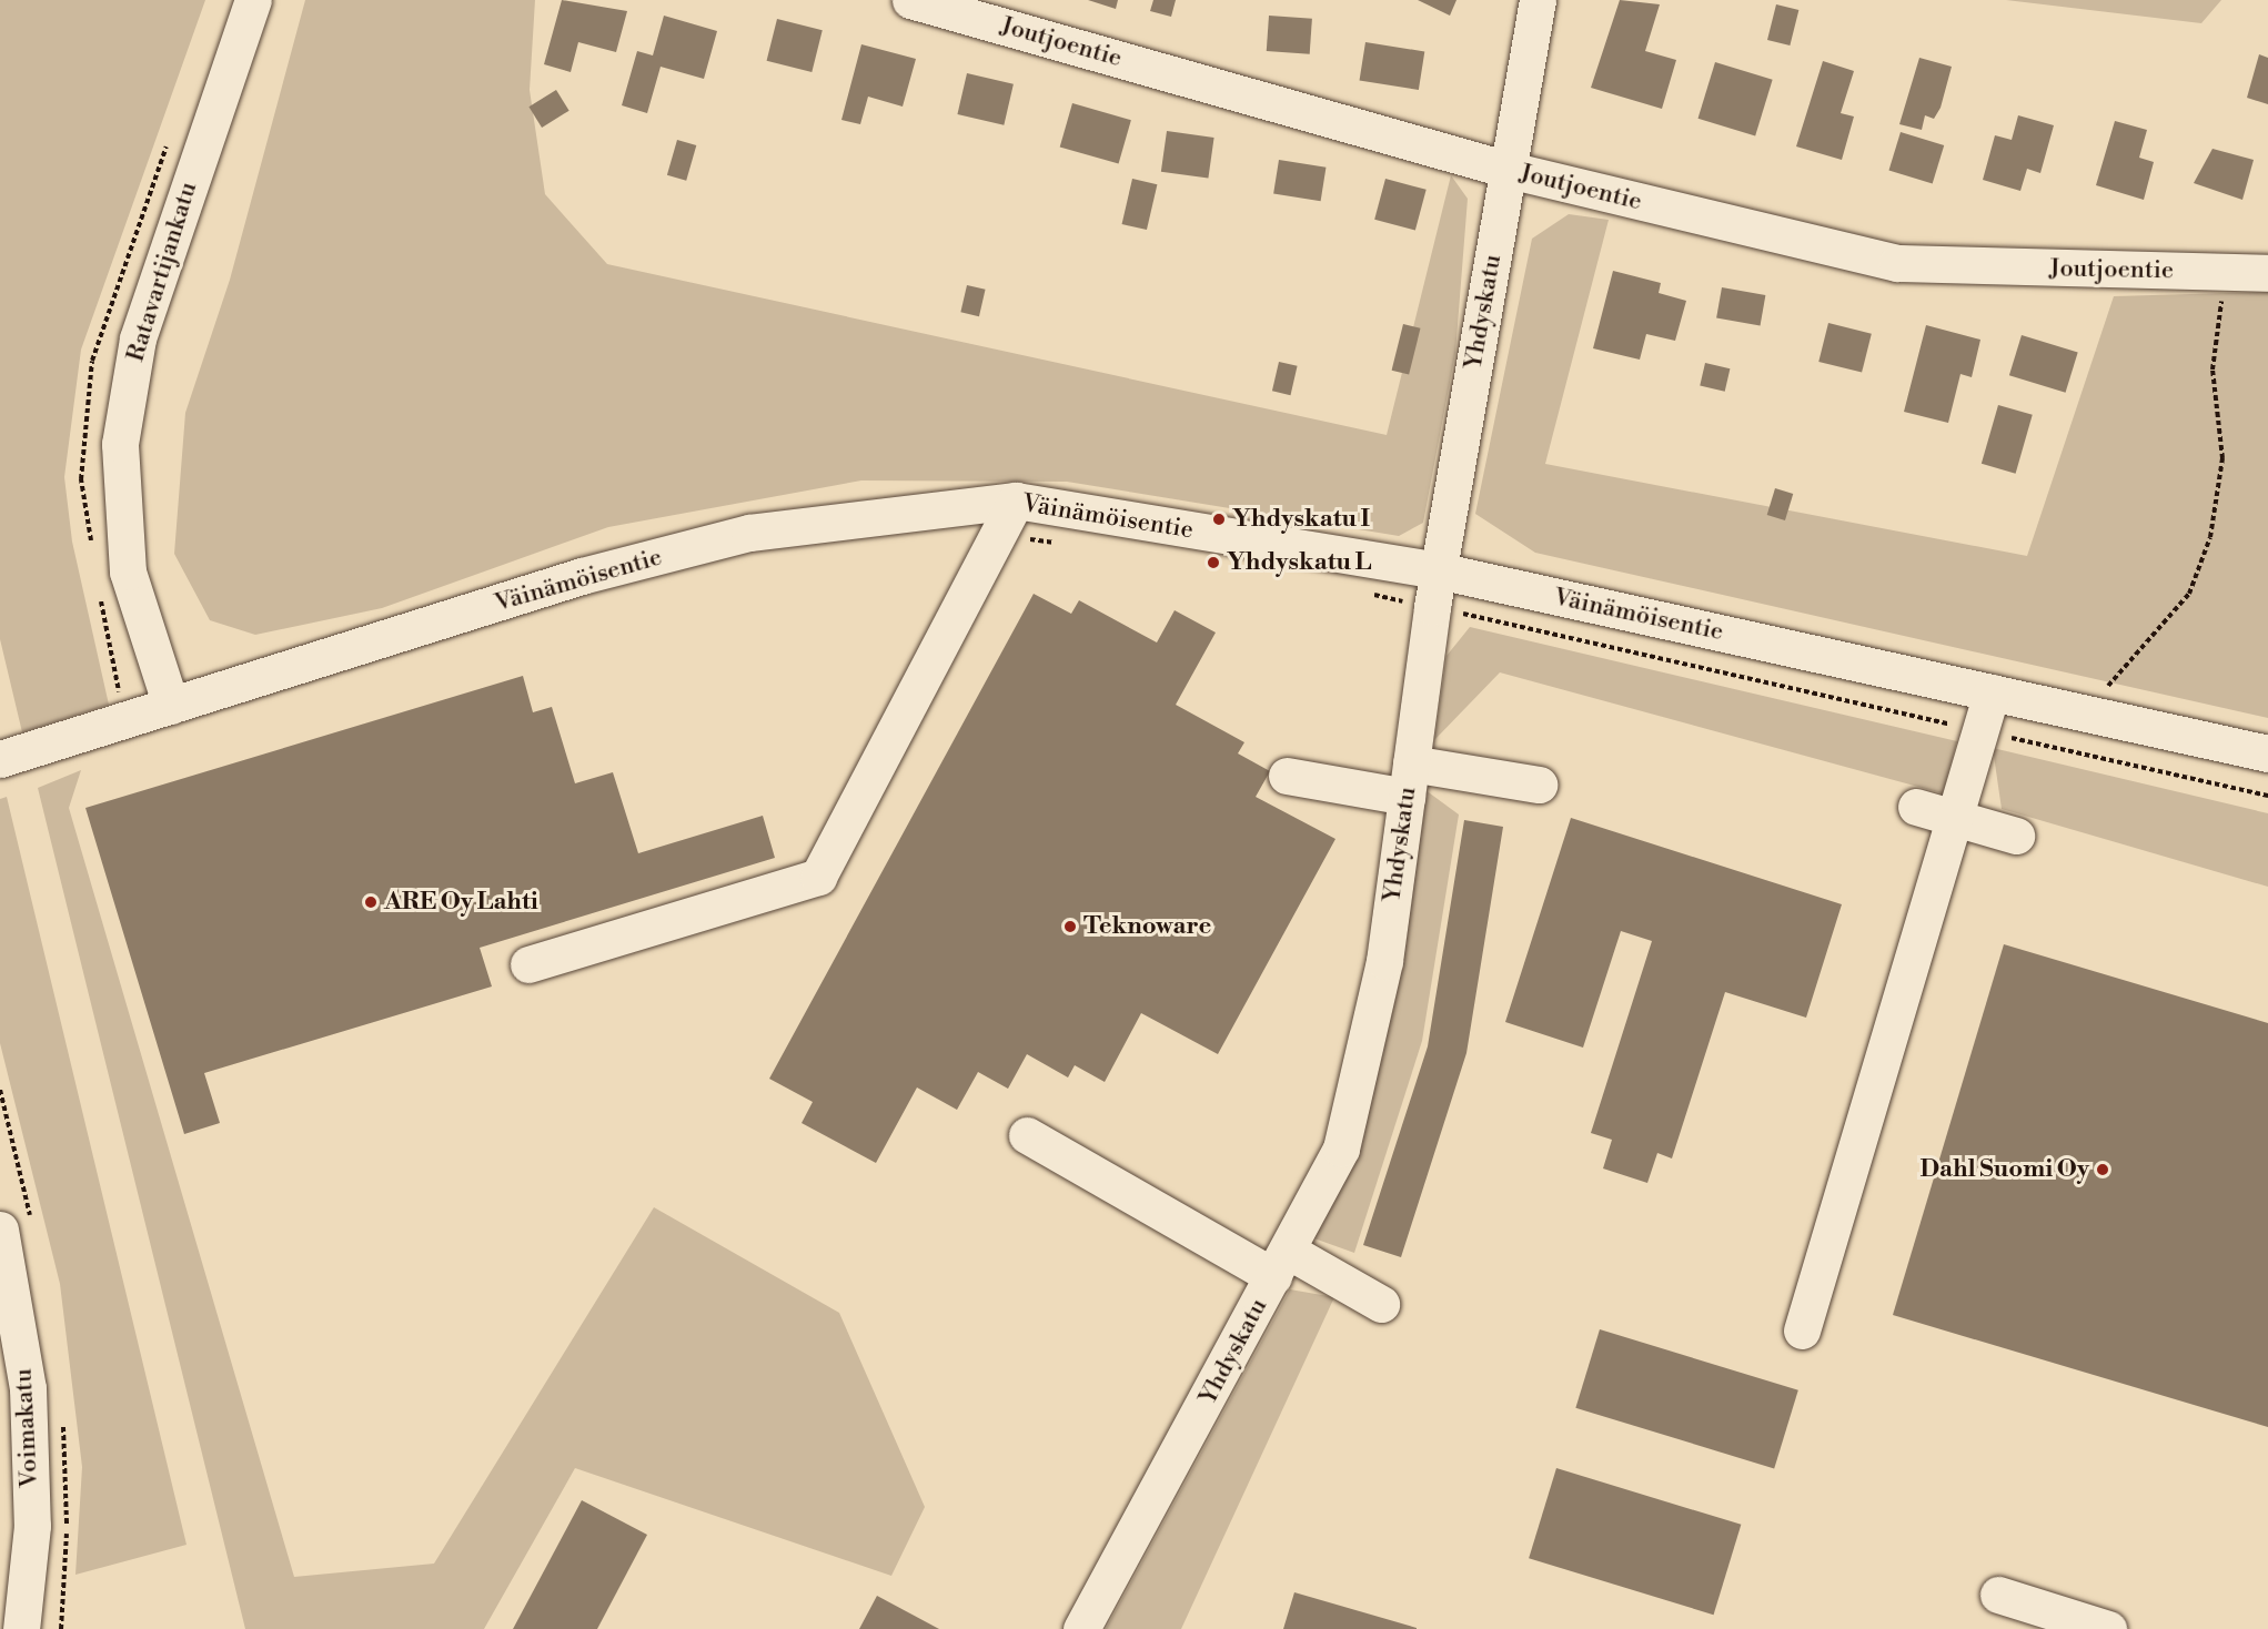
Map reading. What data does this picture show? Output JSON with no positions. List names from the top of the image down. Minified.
{"streets":{"street":["Joutjoentie","Ratavartijankatu","Yhdyskatu","Väinämöisentie","Voimakatu"]},"crossings":[["Joutjoentie","Yhdyskatu"],["Ratavartijankatu","Väinämöisentie"],["Yhdyskatu","Väinämöisentie"]],"places":["Yhdyskatu I","Yhdyskatu L","ARE Oy Lahti","Teknoware","Dahl Suomi Oy"]}
